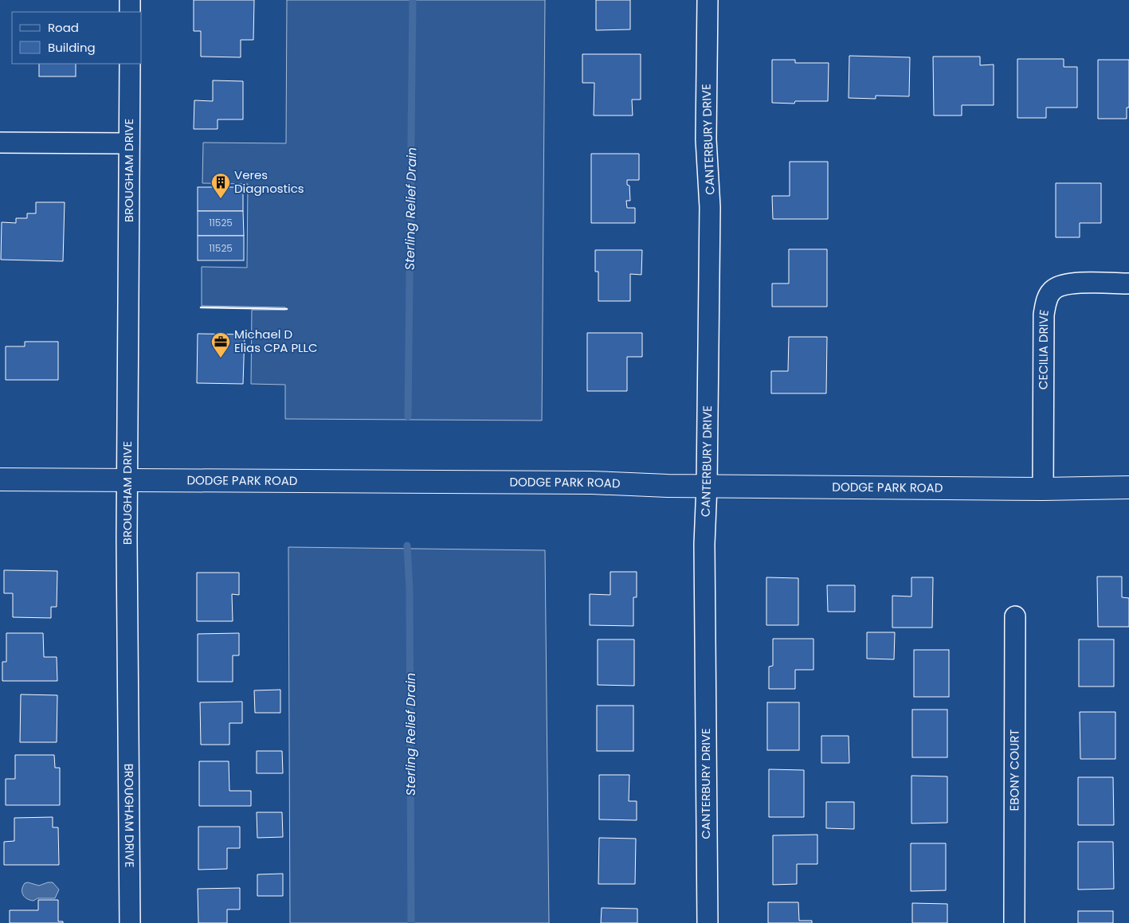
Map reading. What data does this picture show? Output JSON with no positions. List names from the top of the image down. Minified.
{"streets":{"street":["CANTERBURY DRIVE","BROUGHAM DRIVE","CECILIA DRIVE","DODGE PARK ROAD","EBONY COURT"]},"crossings":[["CANTERBURY DRIVE","DODGE PARK ROAD"],["BROUGHAM DRIVE","DODGE PARK ROAD"],["CECILIA DRIVE","DODGE PARK ROAD"]],"water":["Sterling Relief Drain"],"places":{"building":["Veres Diagnostics"],"office":["Michael D Elias CPA PLLC"]},"house_numbers":["11525","11525"],"legend":["Road","Building"]}
